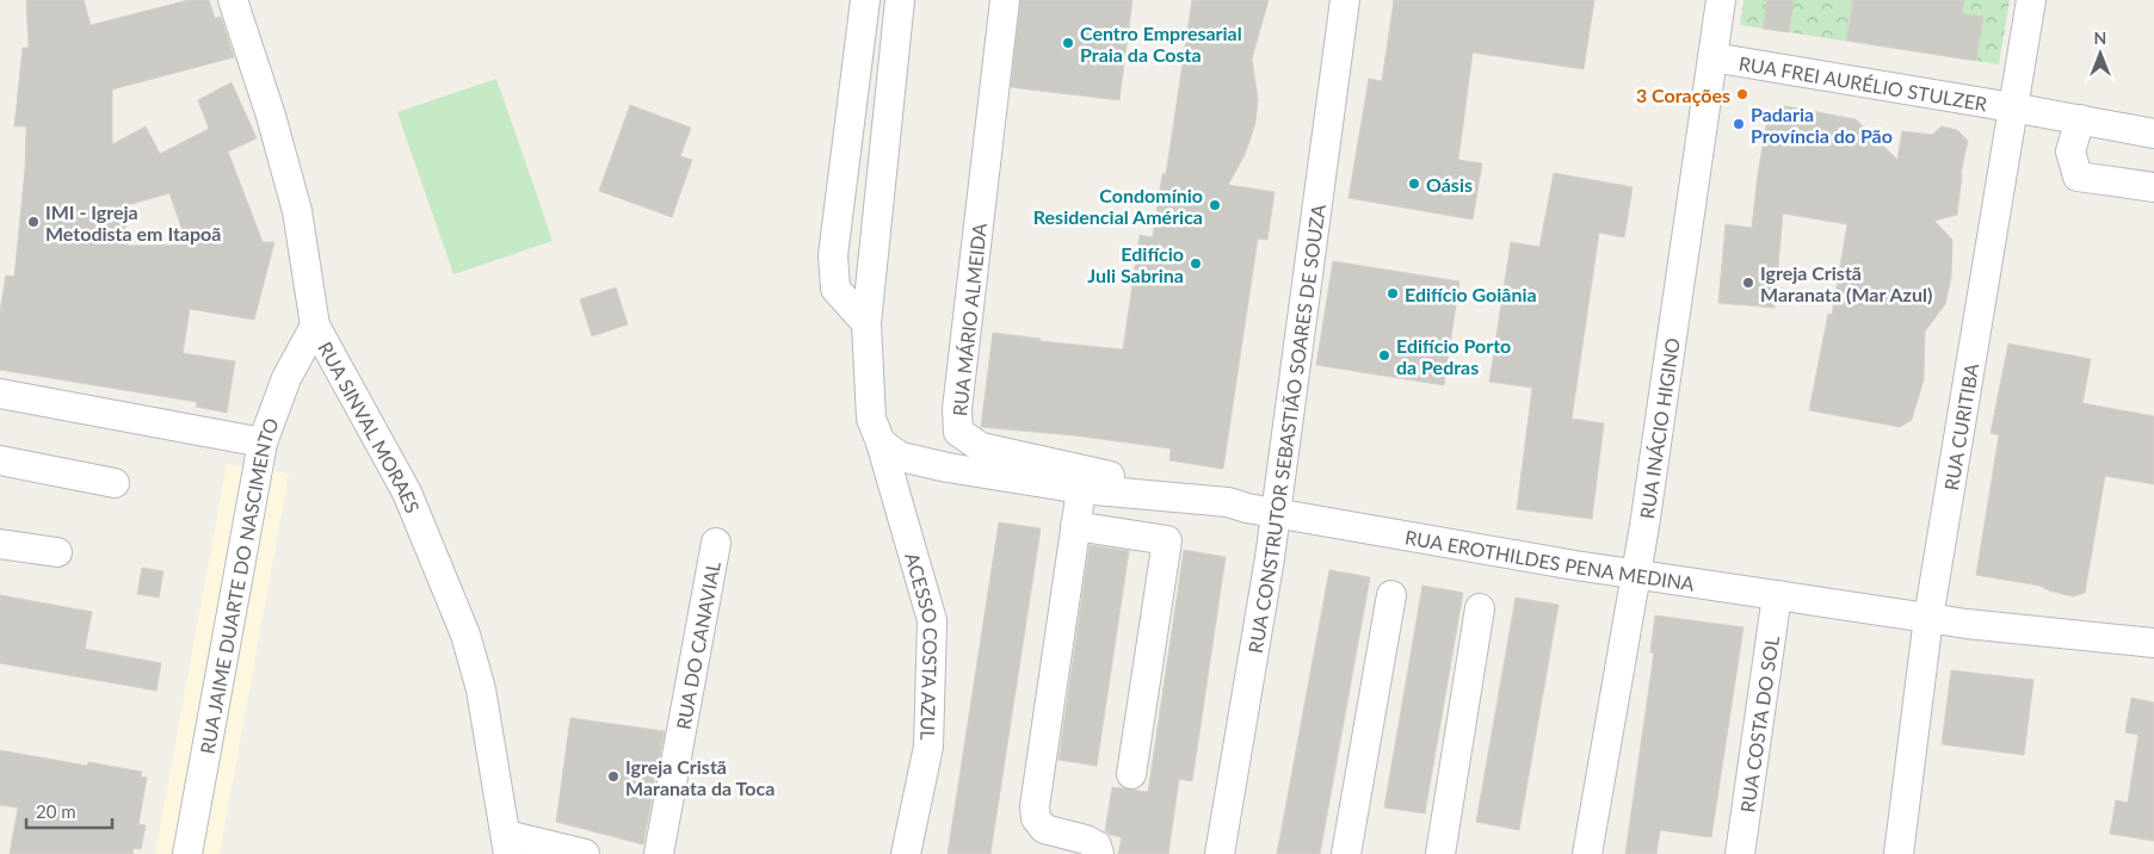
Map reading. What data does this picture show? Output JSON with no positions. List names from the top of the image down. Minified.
{"streets":{"street":["RUA FREI AURÉLIO STULZER","RUA MÁRIO ALMEIDA","RUA CURITIBA","RUA CONSTRUTOR SEBASTIÃO SOARES DE SOUZA","RUA SINVAL MORAES","RUA INÁCIO HIGINO","RUA EROTHILDES PENA MEDINA","RUA JAIME DUARTE DO NASCIMENTO","RUA DO CANAVIAL","ACESSO COSTA AZUL","RUA COSTA DO SOL"]},"crossings":[["RUA FREI AURÉLIO STULZER","RUA CURITIBA"],["RUA FREI AURÉLIO STULZER","RUA INÁCIO HIGINO"],["RUA MÁRIO ALMEIDA","RUA EROTHILDES PENA MEDINA"],["RUA CURITIBA","RUA EROTHILDES PENA MEDINA"],["RUA CONSTRUTOR SEBASTIÃO SOARES DE SOUZA","RUA EROTHILDES PENA MEDINA"],["RUA SINVAL MORAES","RUA JAIME DUARTE DO NASCIMENTO"],["RUA INÁCIO HIGINO","RUA EROTHILDES PENA MEDINA"],["RUA EROTHILDES PENA MEDINA","ACESSO COSTA AZUL"],["RUA EROTHILDES PENA MEDINA","RUA COSTA DO SOL"]],"places":["Centro Empresarial Praia da Costa","3 Corações","Padaria Província do Pão","Oásis","Condomínio Residencial América","IMI - Igreja Metodista em Itapoã","Edifício Juli Sabrina","Igreja Cristã Maranata (Mar Azul)","Edifício Goiânia","Edifício Porto da Pedras","Igreja Cristã Maranata da Toca"],"scale_bar":"20 m","north":"top"}
